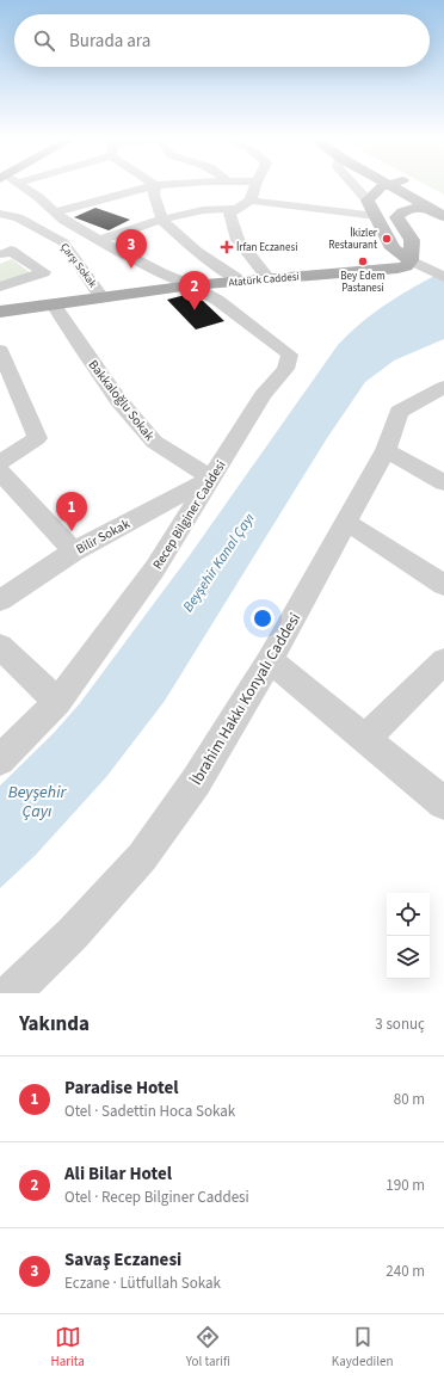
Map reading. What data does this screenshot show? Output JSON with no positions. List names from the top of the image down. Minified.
{"streets":{"main road":["Atatürk Caddesi"],"street":["Çarşı Sokak","Bakkaloğlu Sokak","Recep Bilginer Caddesi","Bilir Sokak","İbrahim Hakkı Konyalı Caddesi"]},"crossings":[["Çarşı Sokak","Atatürk Caddesi"],["Atatürk Caddesi","Bakkaloğlu Sokak"],["Atatürk Caddesi","Recep Bilginer Caddesi"],["Bakkaloğlu Sokak","Recep Bilginer Caddesi"],["Bakkaloğlu Sokak","Bilir Sokak"],["Recep Bilginer Caddesi","Bilir Sokak"]],"water":["Beyşehir Kanal Çayı","Beyşehir Çayı"],"places":{"other":["İkizler Restaurant","Bey Edem Pastanesi"],"health":["İrfan Eczanesi"]},"page":{"search":"Burada ara","pins":["3","2","1"],"heading":["Yakında","3 sonuç"],"list":[{"mark":"1","name":"Paradise Hotel","note":"Otel · Sadettin Hoca Sokak","value":"80 m"},{"mark":"2","name":"Ali Bilar Hotel","note":"Otel · Recep Bilginer Caddesi","value":"190 m"},{"mark":"3","name":"Savaş Eczanesi","note":"Eczane · Lütfullah Sokak","value":"240 m"}],"nav":["Harita","Yol tarifi","Kaydedilen"]}}
